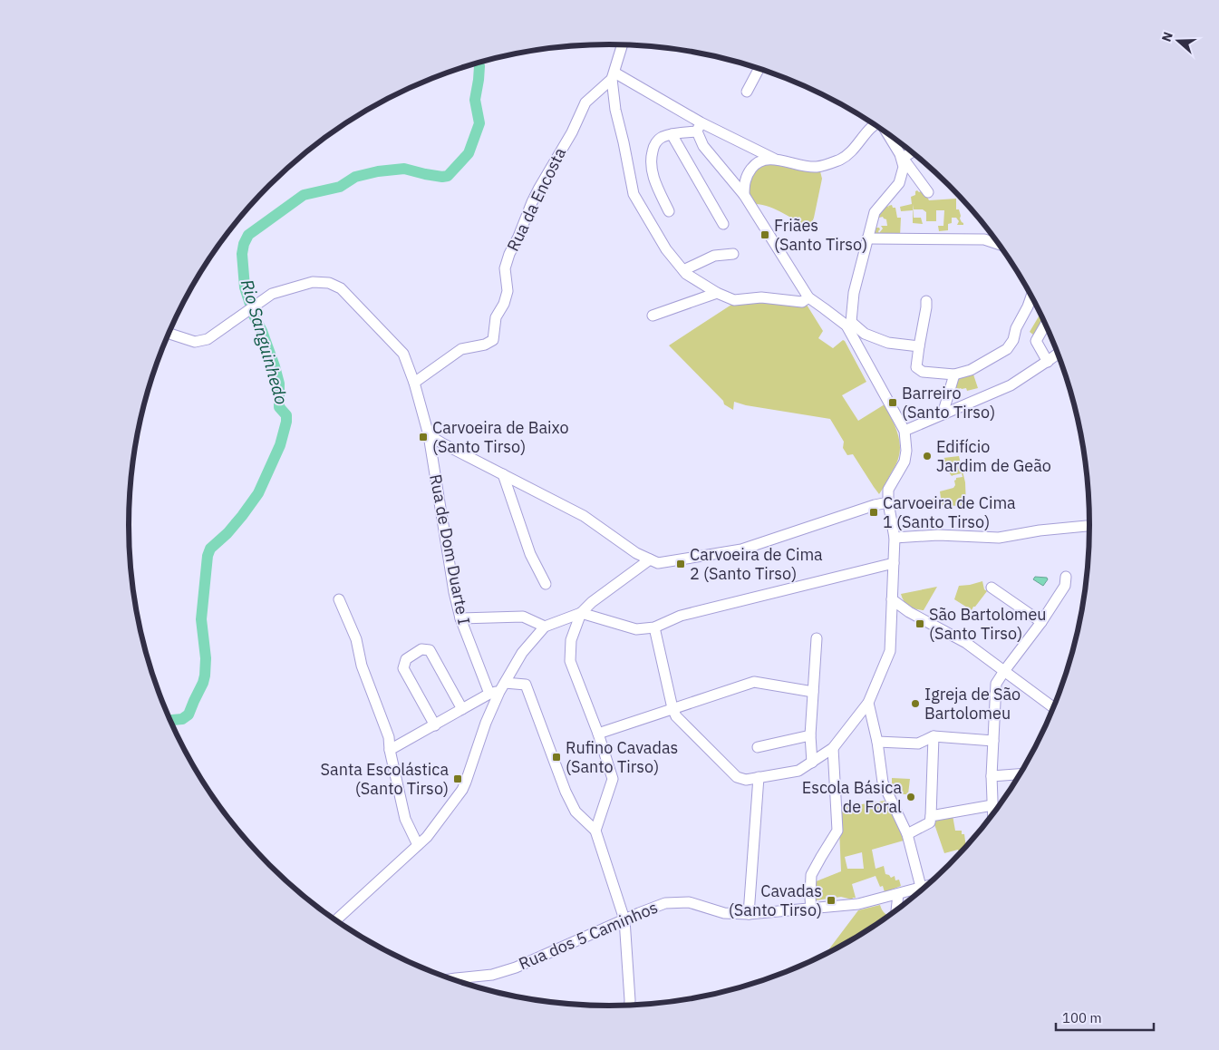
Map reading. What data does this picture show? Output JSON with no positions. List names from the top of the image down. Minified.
{"streets":{"street":["Rua da Encosta","Rua de Dom Duarte I","Rua dos 5 Caminhos"]},"crossings":[["Rua da Encosta","Rua de Dom Duarte I"]],"water":["Rio Sanguinhedo"],"places":{"transit":["Friães (Santo Tirso)","Barreiro (Santo Tirso)","Carvoeira de Baixo (Santo Tirso)","Carvoeira de Cima 1 (Santo Tirso)","Carvoeira de Cima 2 (Santo Tirso)","São Bartolomeu (Santo Tirso)","Rufino Cavadas (Santo Tirso)","Santa Escolástica (Santo Tirso)","Cavadas (Santo Tirso)"],"other":["Edifício Jardim de Geão","Igreja de São Bartolomeu","Escola Básica de Foral"]},"scale_bar":"100 m","north":"left"}
